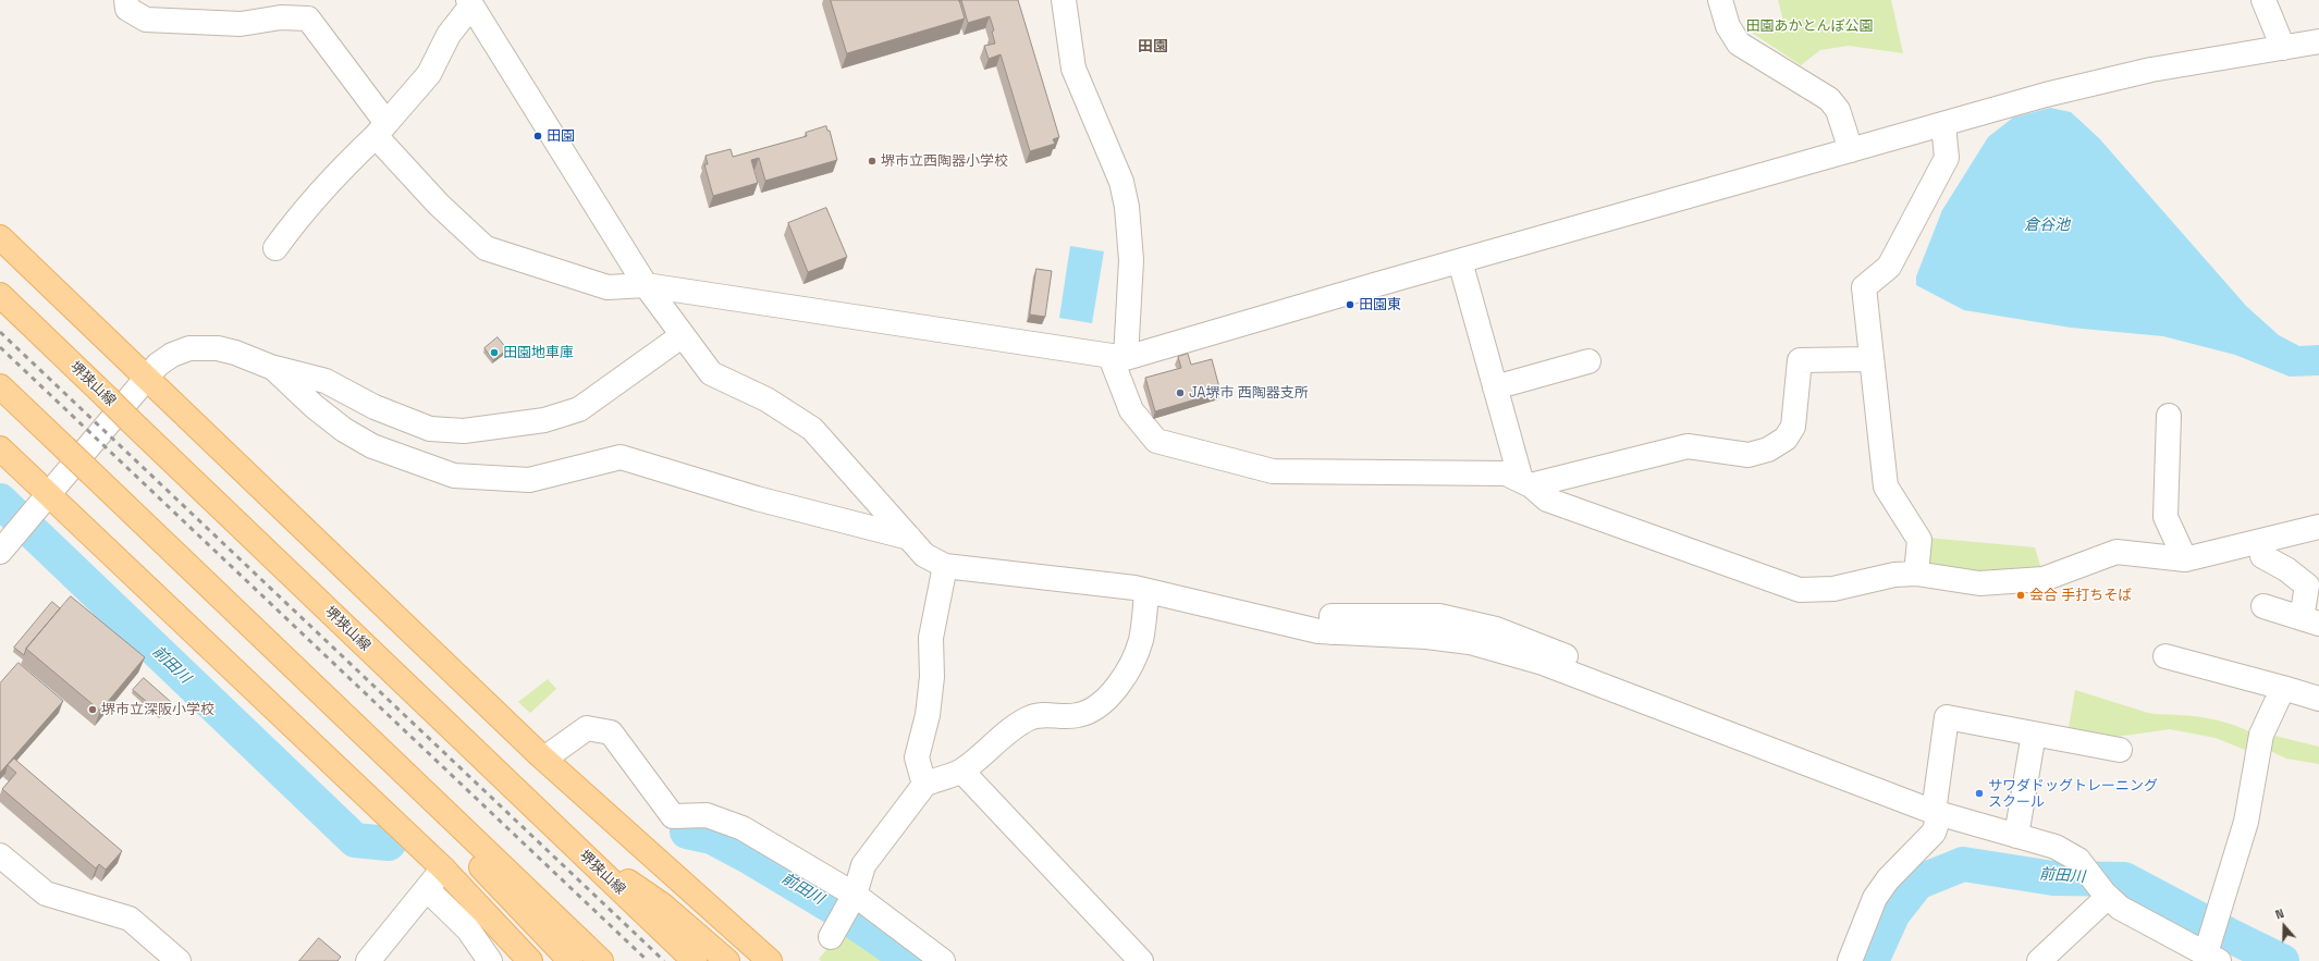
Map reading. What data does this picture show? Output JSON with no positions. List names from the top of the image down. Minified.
{"streets":{"main road":["堺狭山線"]},"districts":["田園"],"water":["倉谷池","前田川"],"parks":["田園あかとんぼ公園"],"places":["田園","堺市立西陶器小学校","田園東","田園地車庫","JA堺市 西陶器支所","会合 手打ちそば","堺市立深阪小学校","サワダドッグトレーニング スクール"],"north":"top"}
